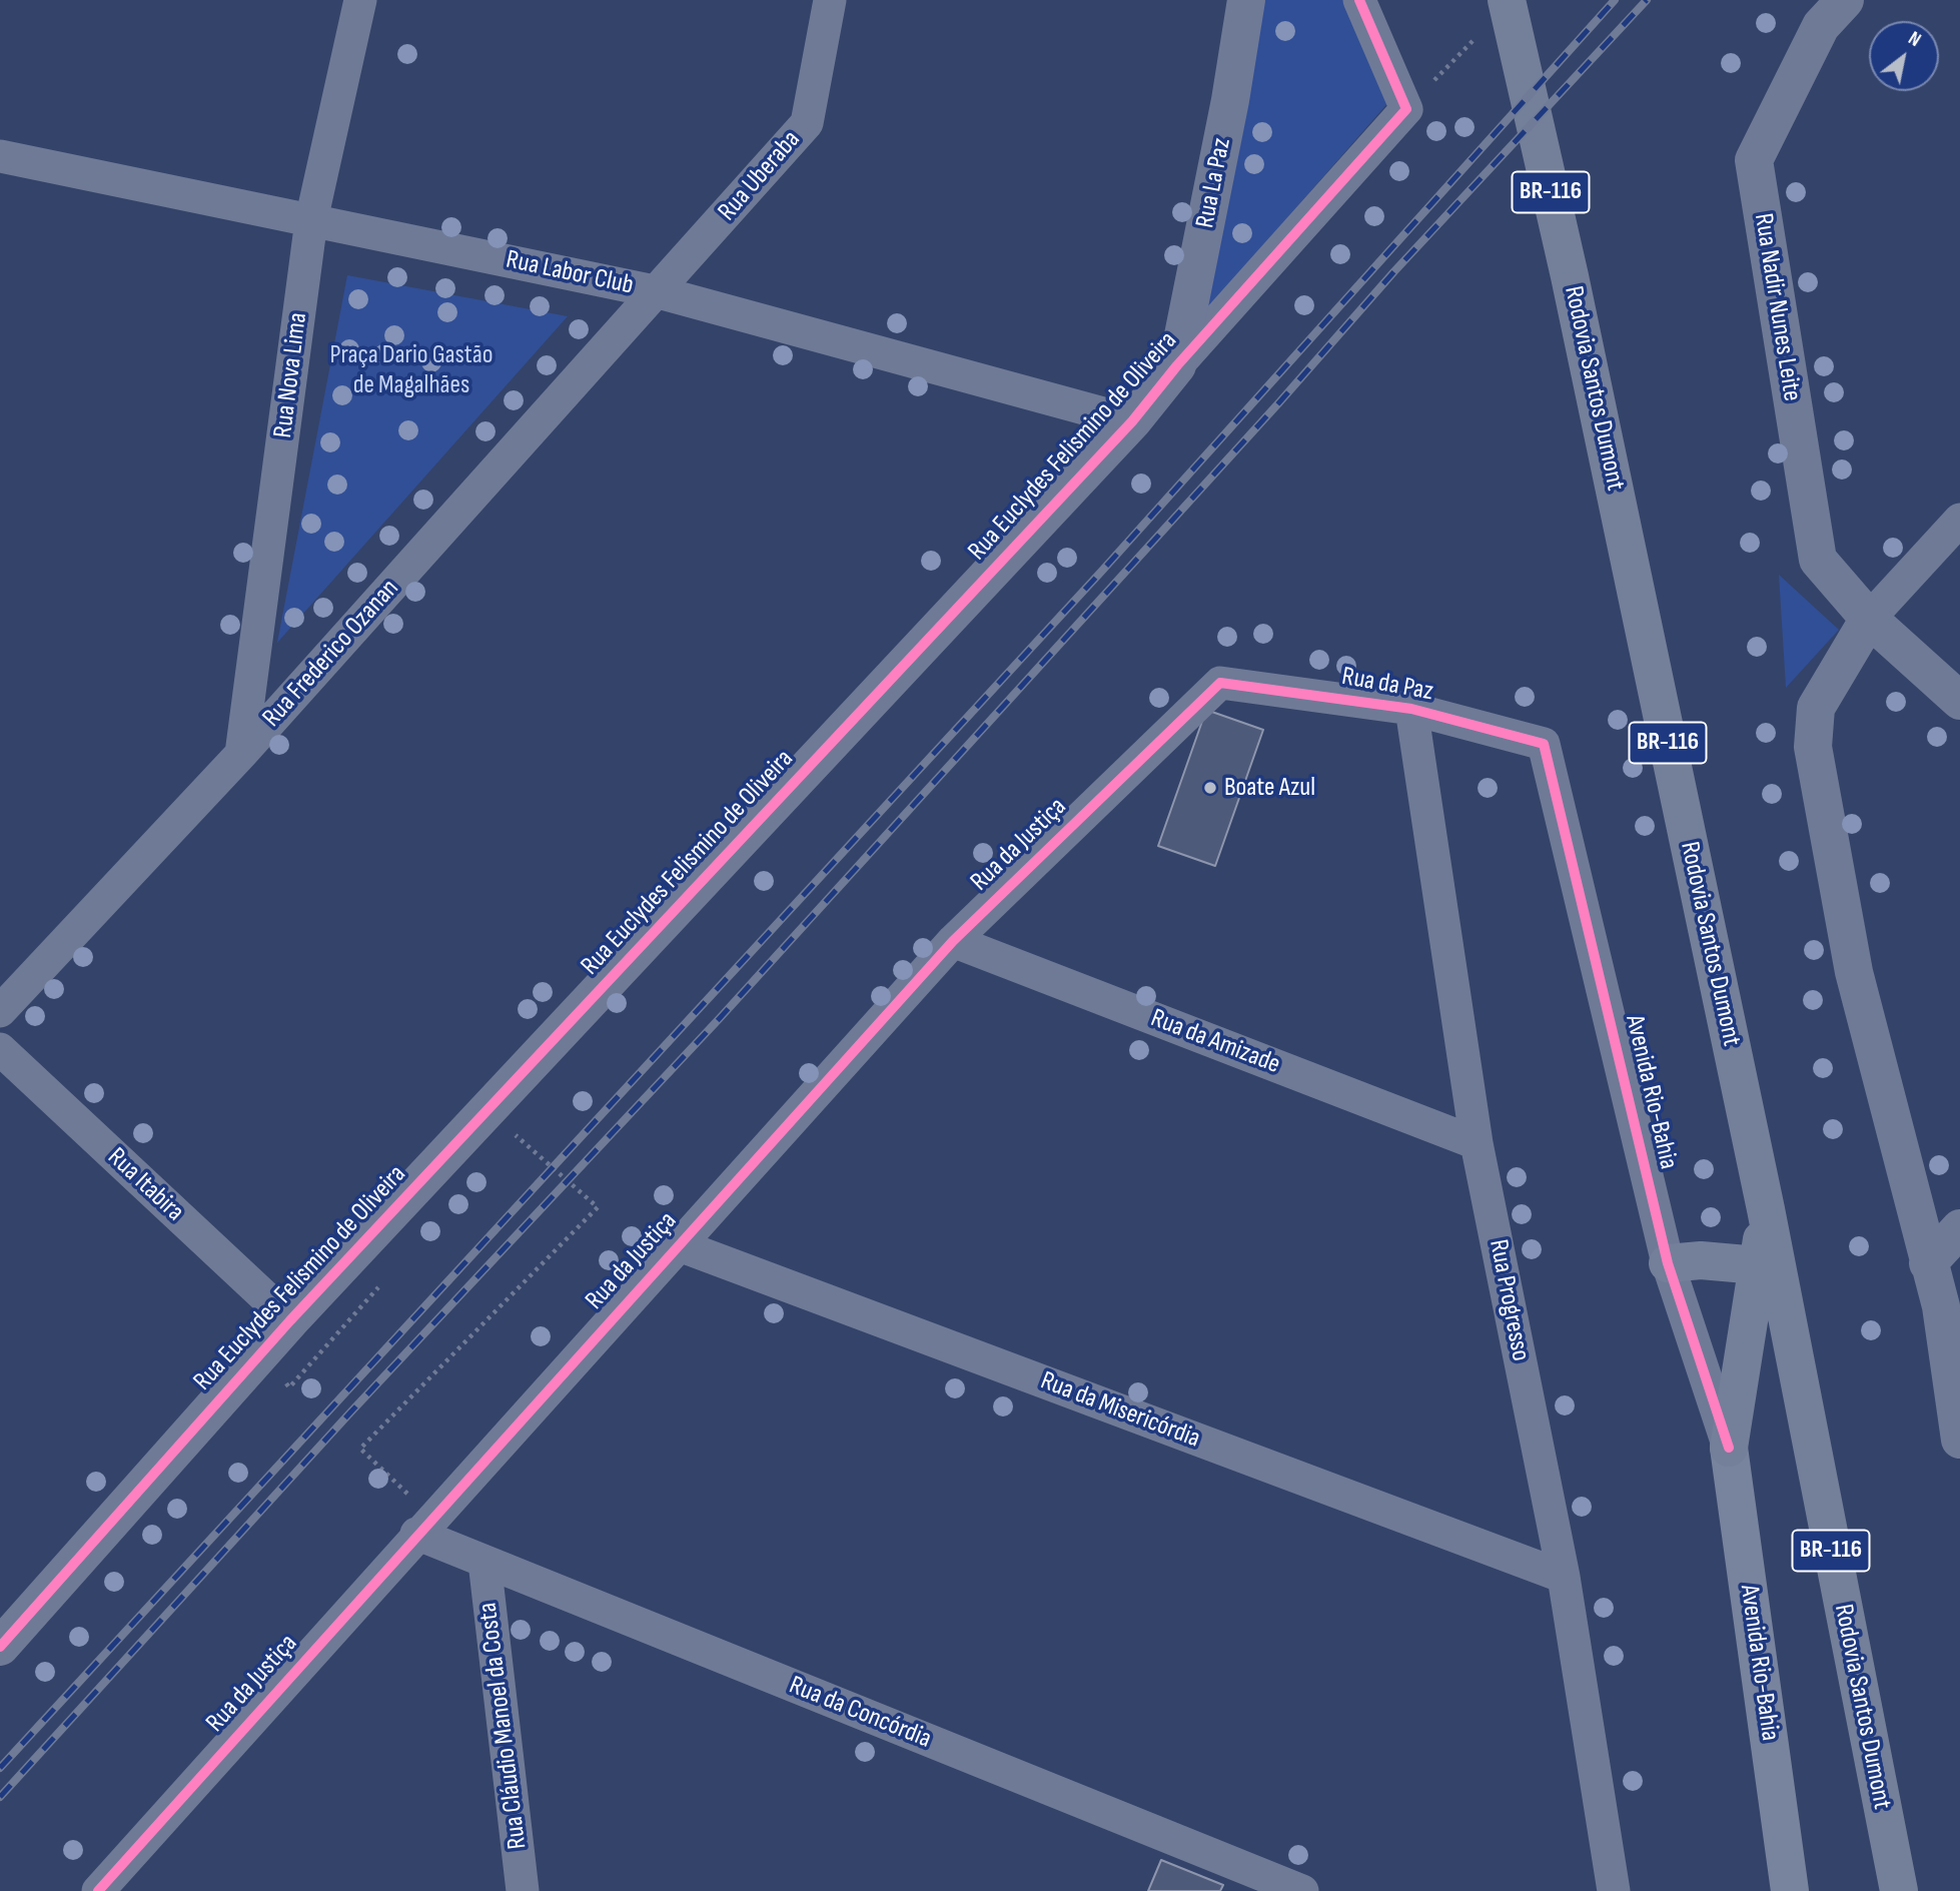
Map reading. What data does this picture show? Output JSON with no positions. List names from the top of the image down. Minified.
{"streets":{"highway":["BR-116","Rodovia Santos Dumont"],"main road":["Avenida Rio-Bahia"],"street":["Rua Uberaba","Rua La Paz","Rua Labor Club","Rua Nadir Nunes Leite","Rua Nova Lima","Rua Euclydes Felismino de Oliveira","Rua Frederico Ozanan","Rua da Paz","Rua da Justiça","Rua da Amizade","Rua Itabira","Rua Progresso","Rua da Misericórdia","Rua da Concórdia","Rua Cláudio Manoel da Costa"]},"crossings":[["Rua Uberaba","Rua Labor Club"],["Rua Uberaba","Rua Frederico Ozanan"],["Rua La Paz","Rua Euclydes Felismino de Oliveira"],["Rua Labor Club","Rua Nova Lima"],["Rua Labor Club","Rua Euclydes Felismino de Oliveira"],["Rua Labor Club","Rua Frederico Ozanan"],["Rua Nova Lima","Rua Frederico Ozanan"],["Rua Euclydes Felismino de Oliveira","Rua Itabira"],["Rua da Paz","Rua da Justiça"],["Rua da Paz","Avenida Rio-Bahia"],["Rua da Paz","Rua Progresso"],["Rua da Justiça","Rua da Amizade"],["Rua da Justiça","Rua da Misericórdia"],["Rua da Justiça","Rua da Concórdia"],["Rua da Amizade","Rua Progresso"],["Rua Progresso","Rua da Misericórdia"],["Rua da Concórdia","Rua Cláudio Manoel da Costa"]],"parks":["Praça Dario Gastão de Magalhães"],"places":["Boate Azul"],"north":"top right"}
